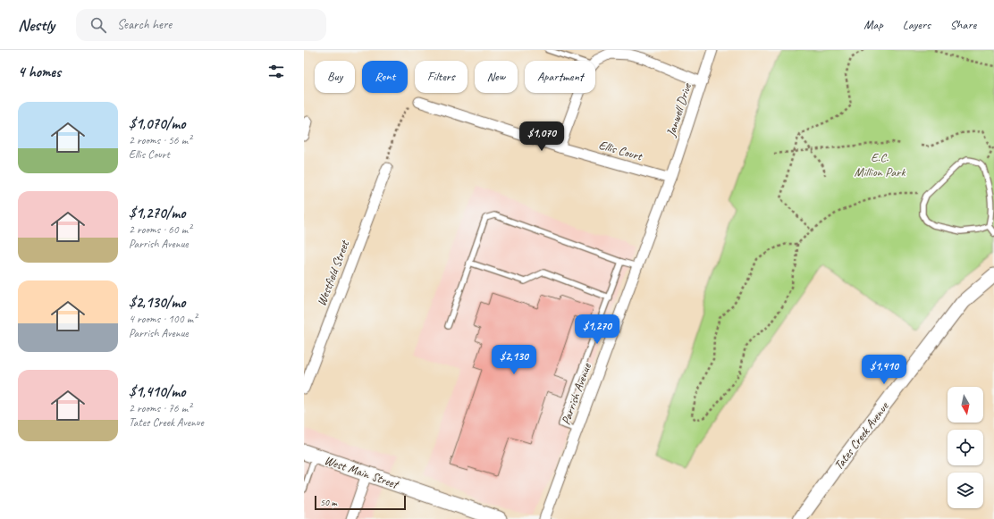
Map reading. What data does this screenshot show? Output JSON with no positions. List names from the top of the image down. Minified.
{"streets":{"main road":["Tates Creek Avenue","West Main Street"],"street":["Janwell Drive","Ellis Court","Westfield Street","Parrish Avenue"]},"crossings":[["Janwell Drive","Ellis Court"],["Janwell Drive","Parrish Avenue"],["Ellis Court","Parrish Avenue"]],"parks":["E.C. Million Park"],"scale_bar":"50 m","north":"bottom","page":{"header":"Nestly","search":"Search here","nav":["Map","Layers","Share"],"heading":"4 homes","chip":["Buy","Rent","Filters","New","Apartment"],"list":[{"name":"$1,070/mo","note":"2 rooms · 56 m² · Ellis Court"},{"name":"$1,270/mo","note":"2 rooms · 60 m² · Parrish Avenue"},{"name":"$2,130/mo","note":"4 rooms · 100 m² · Parrish Avenue"},{"name":"$1,410/mo","note":"2 rooms · 76 m² · Tates Creek Avenue"}],"price":["$1,070","$1,270","$2,130","$1,410"],"scale":"50 m"}}
